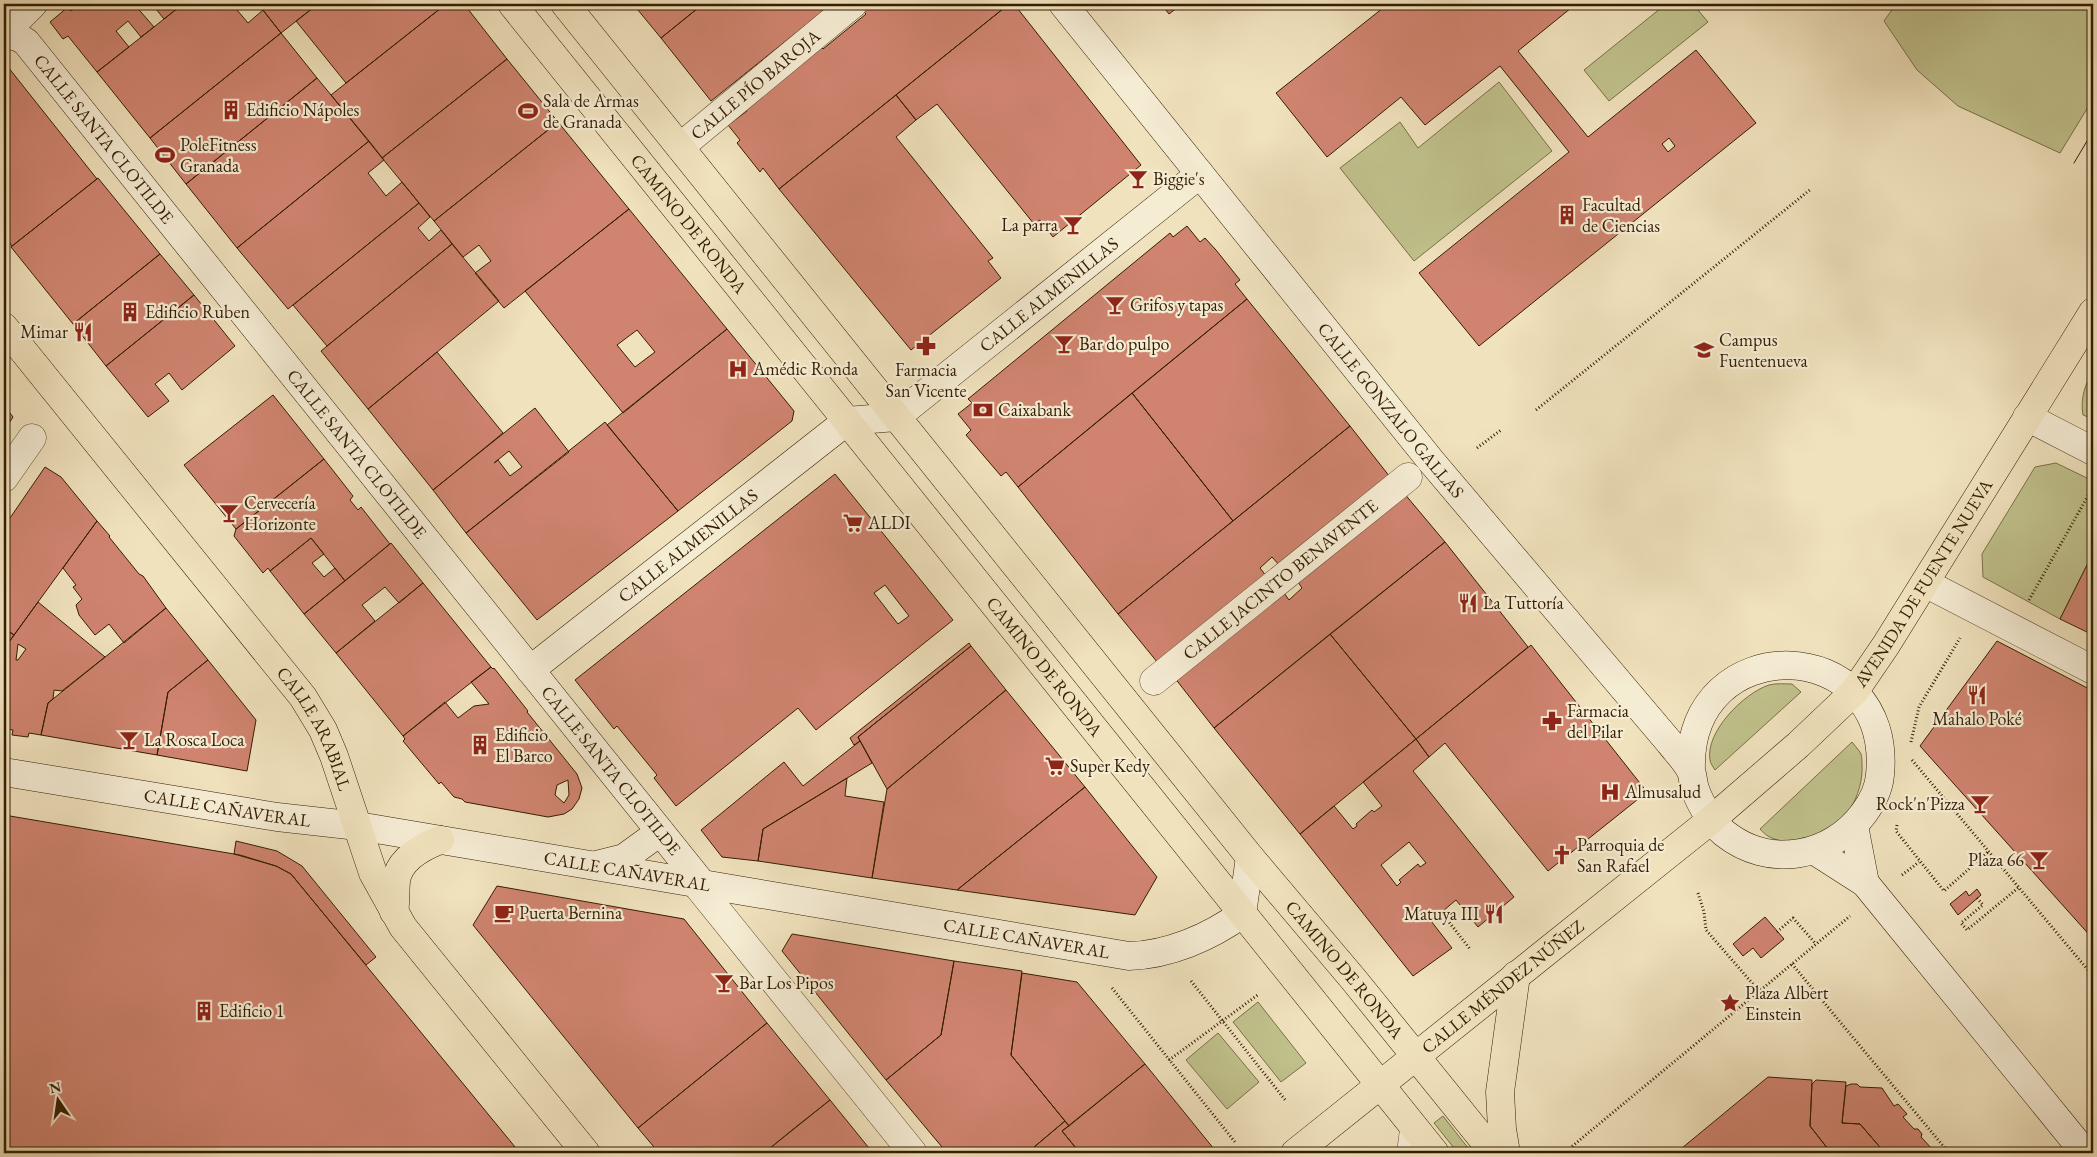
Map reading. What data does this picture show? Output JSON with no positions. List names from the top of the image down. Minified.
{"streets":{"main road":["CAMINO DE RONDA","AVENIDA DE FUENTE NUEVA","CALLE ARABIAL","CALLE MÉNDEZ NÚÑEZ"],"street":["CALLE PÍO BAROJA","CALLE SANTA CLOTILDE","CALLE ALMENILLAS","CALLE GONZALO GALLAS","CALLE JACINTO BENAVENTE","CALLE CAÑAVERAL"]},"crossings":[["CALLE PÍO BAROJA","CAMINO DE RONDA"],["CALLE SANTA CLOTILDE","CALLE ALMENILLAS"],["CALLE SANTA CLOTILDE","CALLE CAÑAVERAL"],["CAMINO DE RONDA","CALLE ALMENILLAS"],["CAMINO DE RONDA","CALLE CAÑAVERAL"],["CAMINO DE RONDA","CALLE MÉNDEZ NÚÑEZ"],["CALLE ALMENILLAS","CALLE GONZALO GALLAS"],["CALLE GONZALO GALLAS","AVENIDA DE FUENTE NUEVA"],["CALLE GONZALO GALLAS","CALLE MÉNDEZ NÚÑEZ"],["AVENIDA DE FUENTE NUEVA","CALLE MÉNDEZ NÚÑEZ"],["CALLE ARABIAL","CALLE CAÑAVERAL"]],"places":{"building":["Edificio Nápoles","Facultad de Ciencias","Edificio Ruben","Edificio El Barco","Edificio 1"],"sports":["Sala de Armas de Granada","PoleFitness Granada"],"bar":["Biggie's","La parra","Grifos y tapas","Bar do pulpo","Cervecería Horizonte","La Rosca Loca","Rock'n'Pizza","Plaza 66","Bar Los Pipos"],"restaurant":["Mimar","La Tuttoría","Mahalo Poké","Matuya III"],"pharmacy":["Farmacia San Vicente","Farmacia del Pilar"],"school or university":["Campus Fuentenueva"],"hospital":["Amédic Ronda","Almusalud"],"bank":["Caixabank"],"supermarket":["ALDI","Super Kedy"],"church":["Parroquia de San Rafael"],"cafe":["Puerta Bernina"],"place":["Plaza Albert Einstein"]},"north":"top"}
